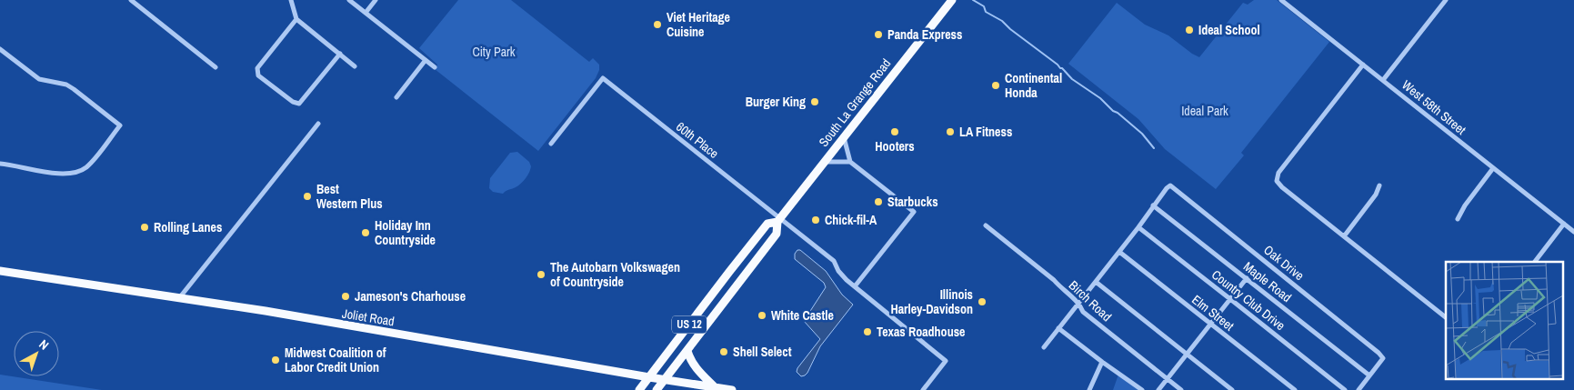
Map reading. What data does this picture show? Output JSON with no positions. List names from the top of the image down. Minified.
{"streets":{"main road":["South La Grange Road","Joliet Road","US 12"],"street":["West 58th Street","60th Place","Oak Drive","Maple Road","Country Club Drive","Birch Road","Elm Street"]},"crossings":[["South La Grange Road","60th Place"],["South La Grange Road","Joliet Road"],["Oak Drive","Maple Road"]],"parks":["City Park","Ideal Park"],"places":["Viet Heritage Cuisine","Ideal School","Panda Express","Continental Honda","Burger King","Hooters","LA Fitness","Best Western Plus","Starbucks","Chick-fil-A","Rolling Lanes","Holiday Inn Countryside","The Autobarn Volkswagen of Countryside","Jameson's Charhouse","Illinois Harley-Davidson","White Castle","Texas Roadhouse","Shell Select","Midwest Coalition of Labor Credit Union"],"north":"top right"}
